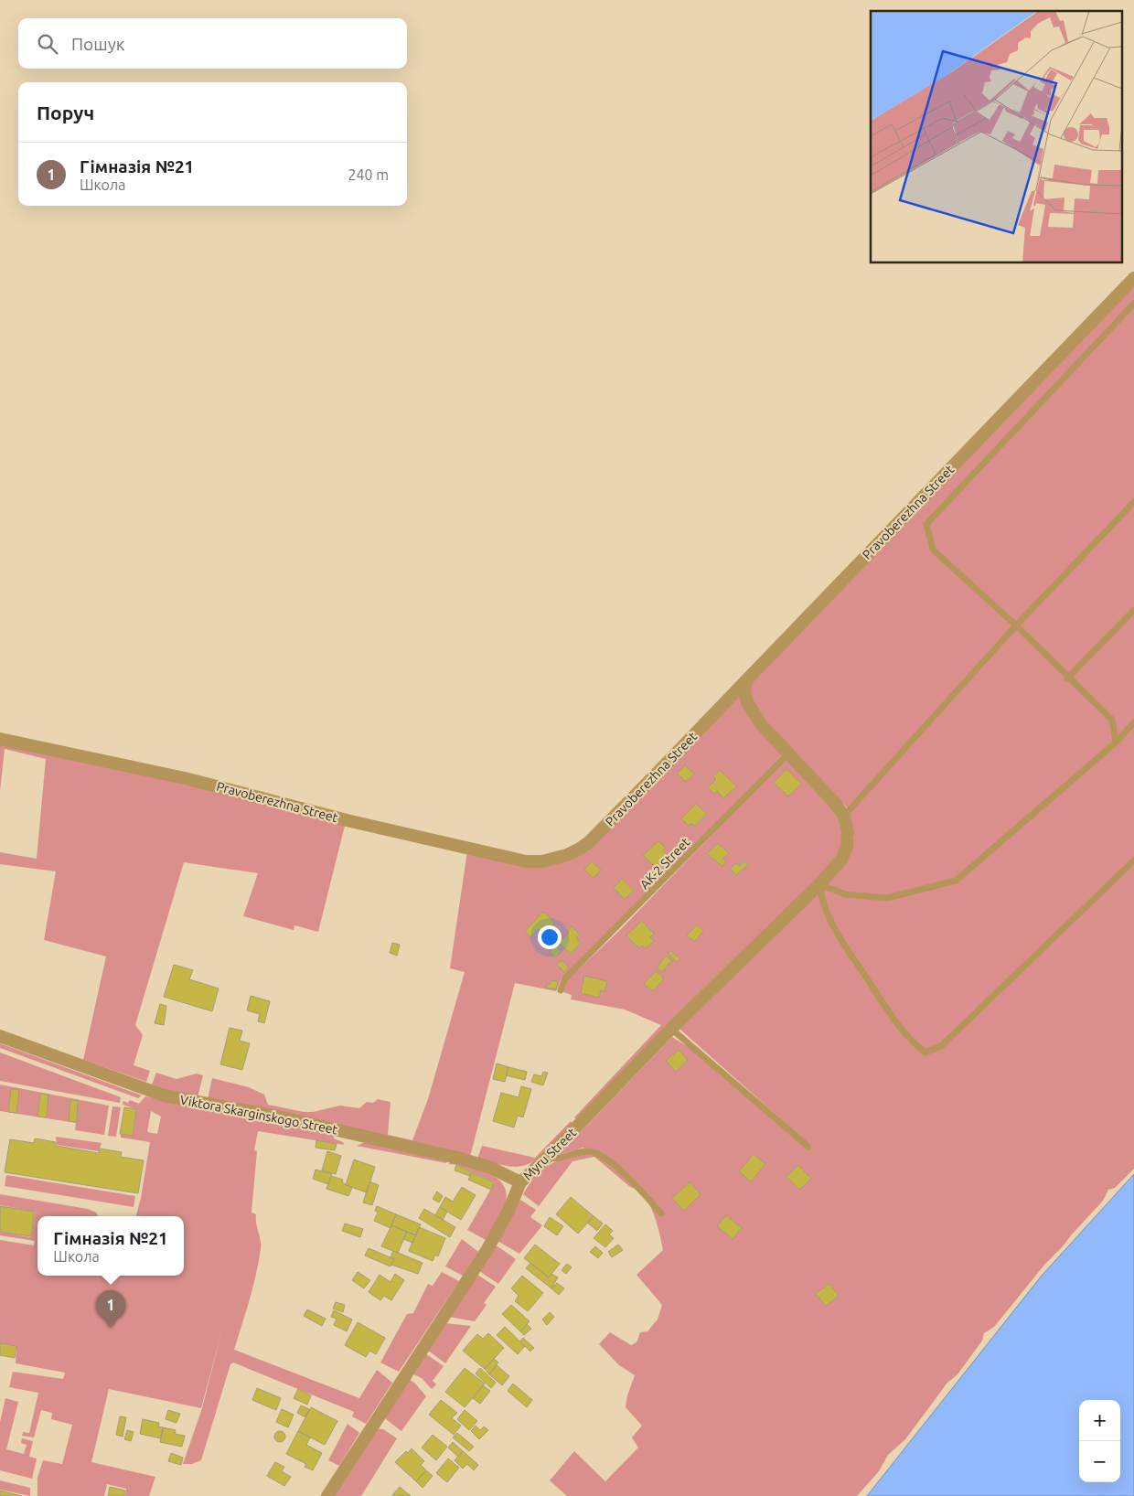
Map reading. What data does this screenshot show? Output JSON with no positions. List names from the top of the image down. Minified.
{"streets":{"street":["Pravoberezhna Street","Viktora Skarginskogo Street","Myru Street"],"lane":["AK-2 Street"]},"crossings":[["Viktora Skarginskogo Street","Myru Street"]],"page":{"search":"Пошук","heading":"Поруч","list":[{"mark":"1","name":"Гімназія №21","note":"Школа","value":"240 m"}],"popup":["Гімназія №21","Школа"],"pins":"1","map_buttons":["+","−"]}}
